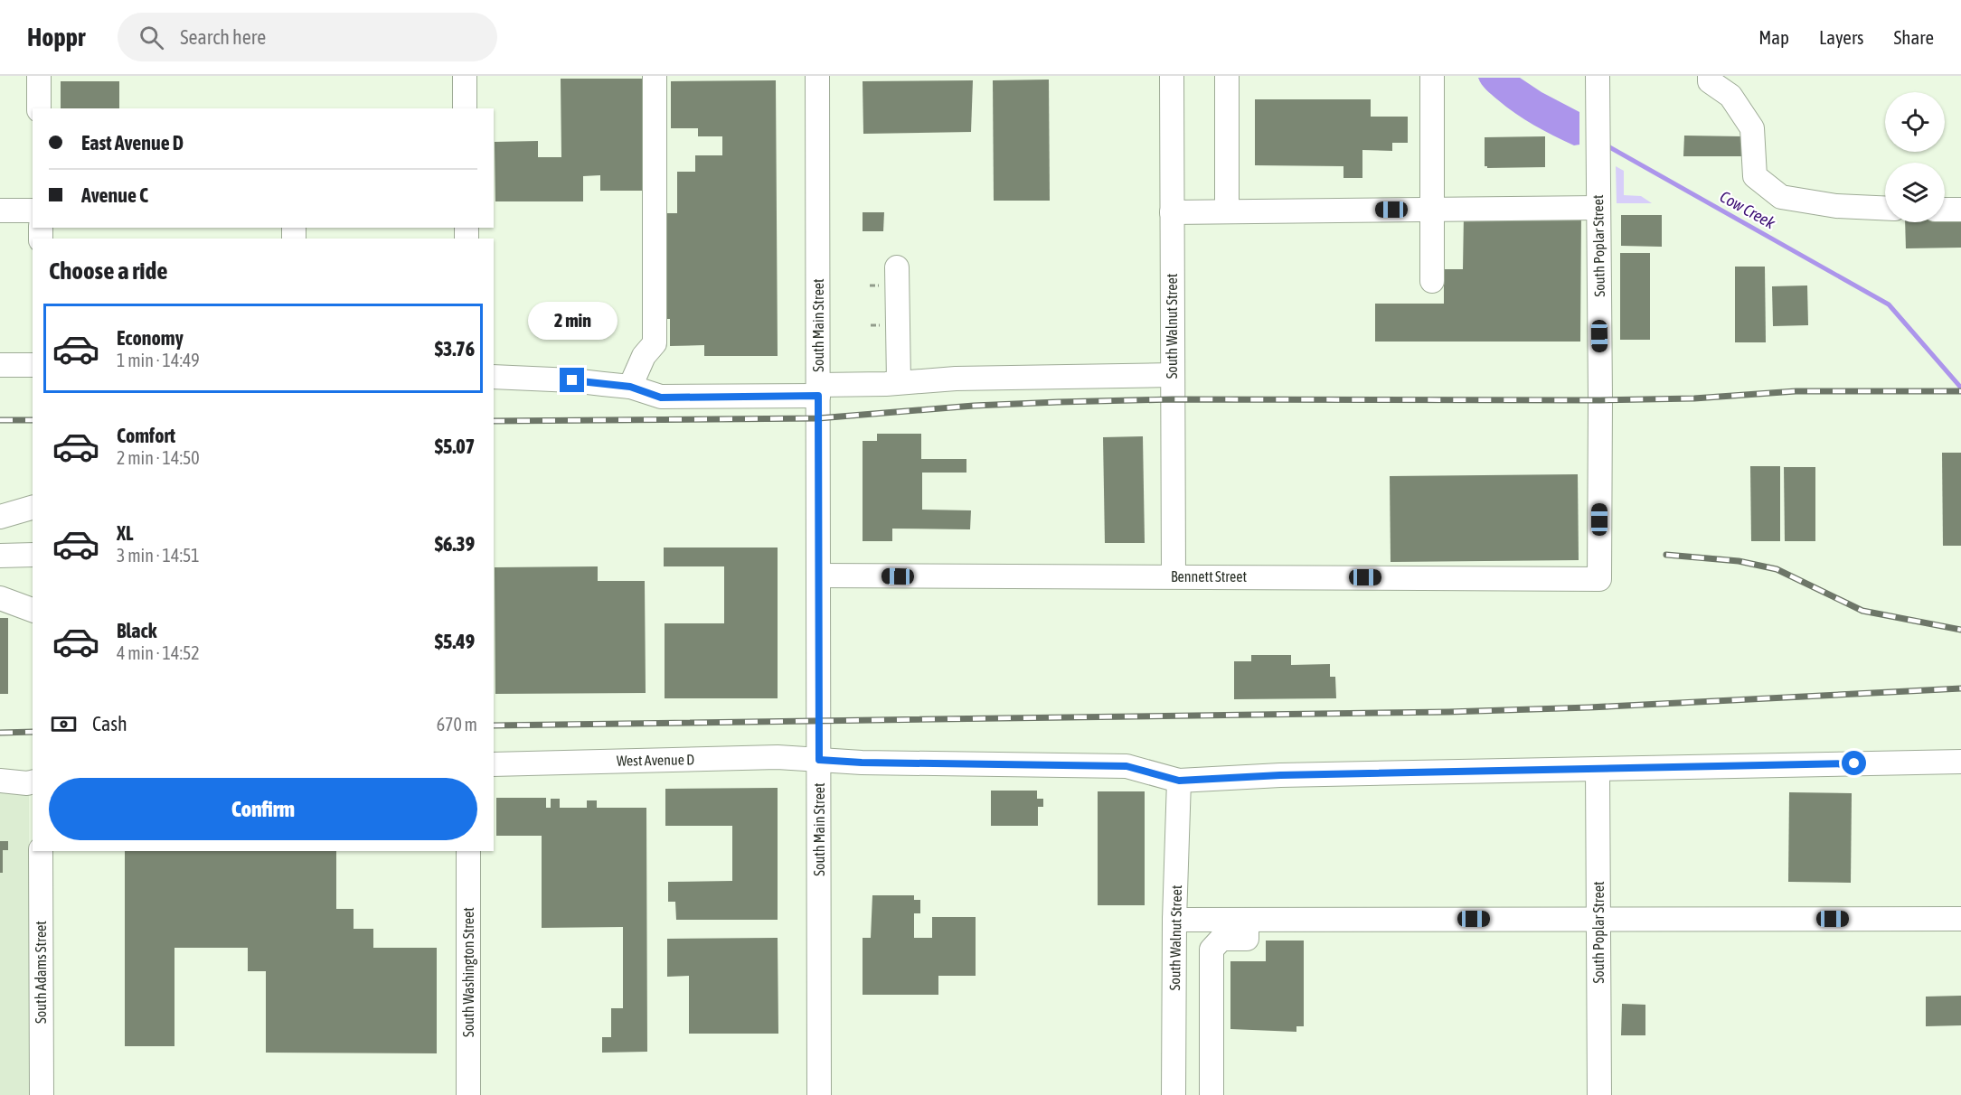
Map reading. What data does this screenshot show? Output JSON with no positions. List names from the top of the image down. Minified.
{"streets":{"street":["South Poplar Street","South Main Street","South Walnut Street","Bennett Street","West Avenue D","South Adams Street","South Washington Street"]},"crossings":[["South Poplar Street","Bennett Street"],["South Poplar Street","West Avenue D"],["South Main Street","Bennett Street"],["South Main Street","West Avenue D"],["South Walnut Street","Bennett Street"],["South Walnut Street","West Avenue D"]],"water":["Cow Creek"],"page":{"header":"Hoppr","search":"Search here","nav":["Map","Layers","Share"],"banner":["East Avenue D","Avenue C"],"heading":"Choose a ride","bubble":"2 min","list":[{"name":"Economy","note":"1 min · 14:49","value":"$3.76"},{"name":"Comfort","note":"2 min · 14:50","value":"$5.07"},{"name":"XL","note":"3 min · 14:51","value":"$6.39"},{"name":"Black","note":"4 min · 14:52","value":"$5.49"}],"pay":["Cash","670 m"],"buttons":"Confirm"}}
